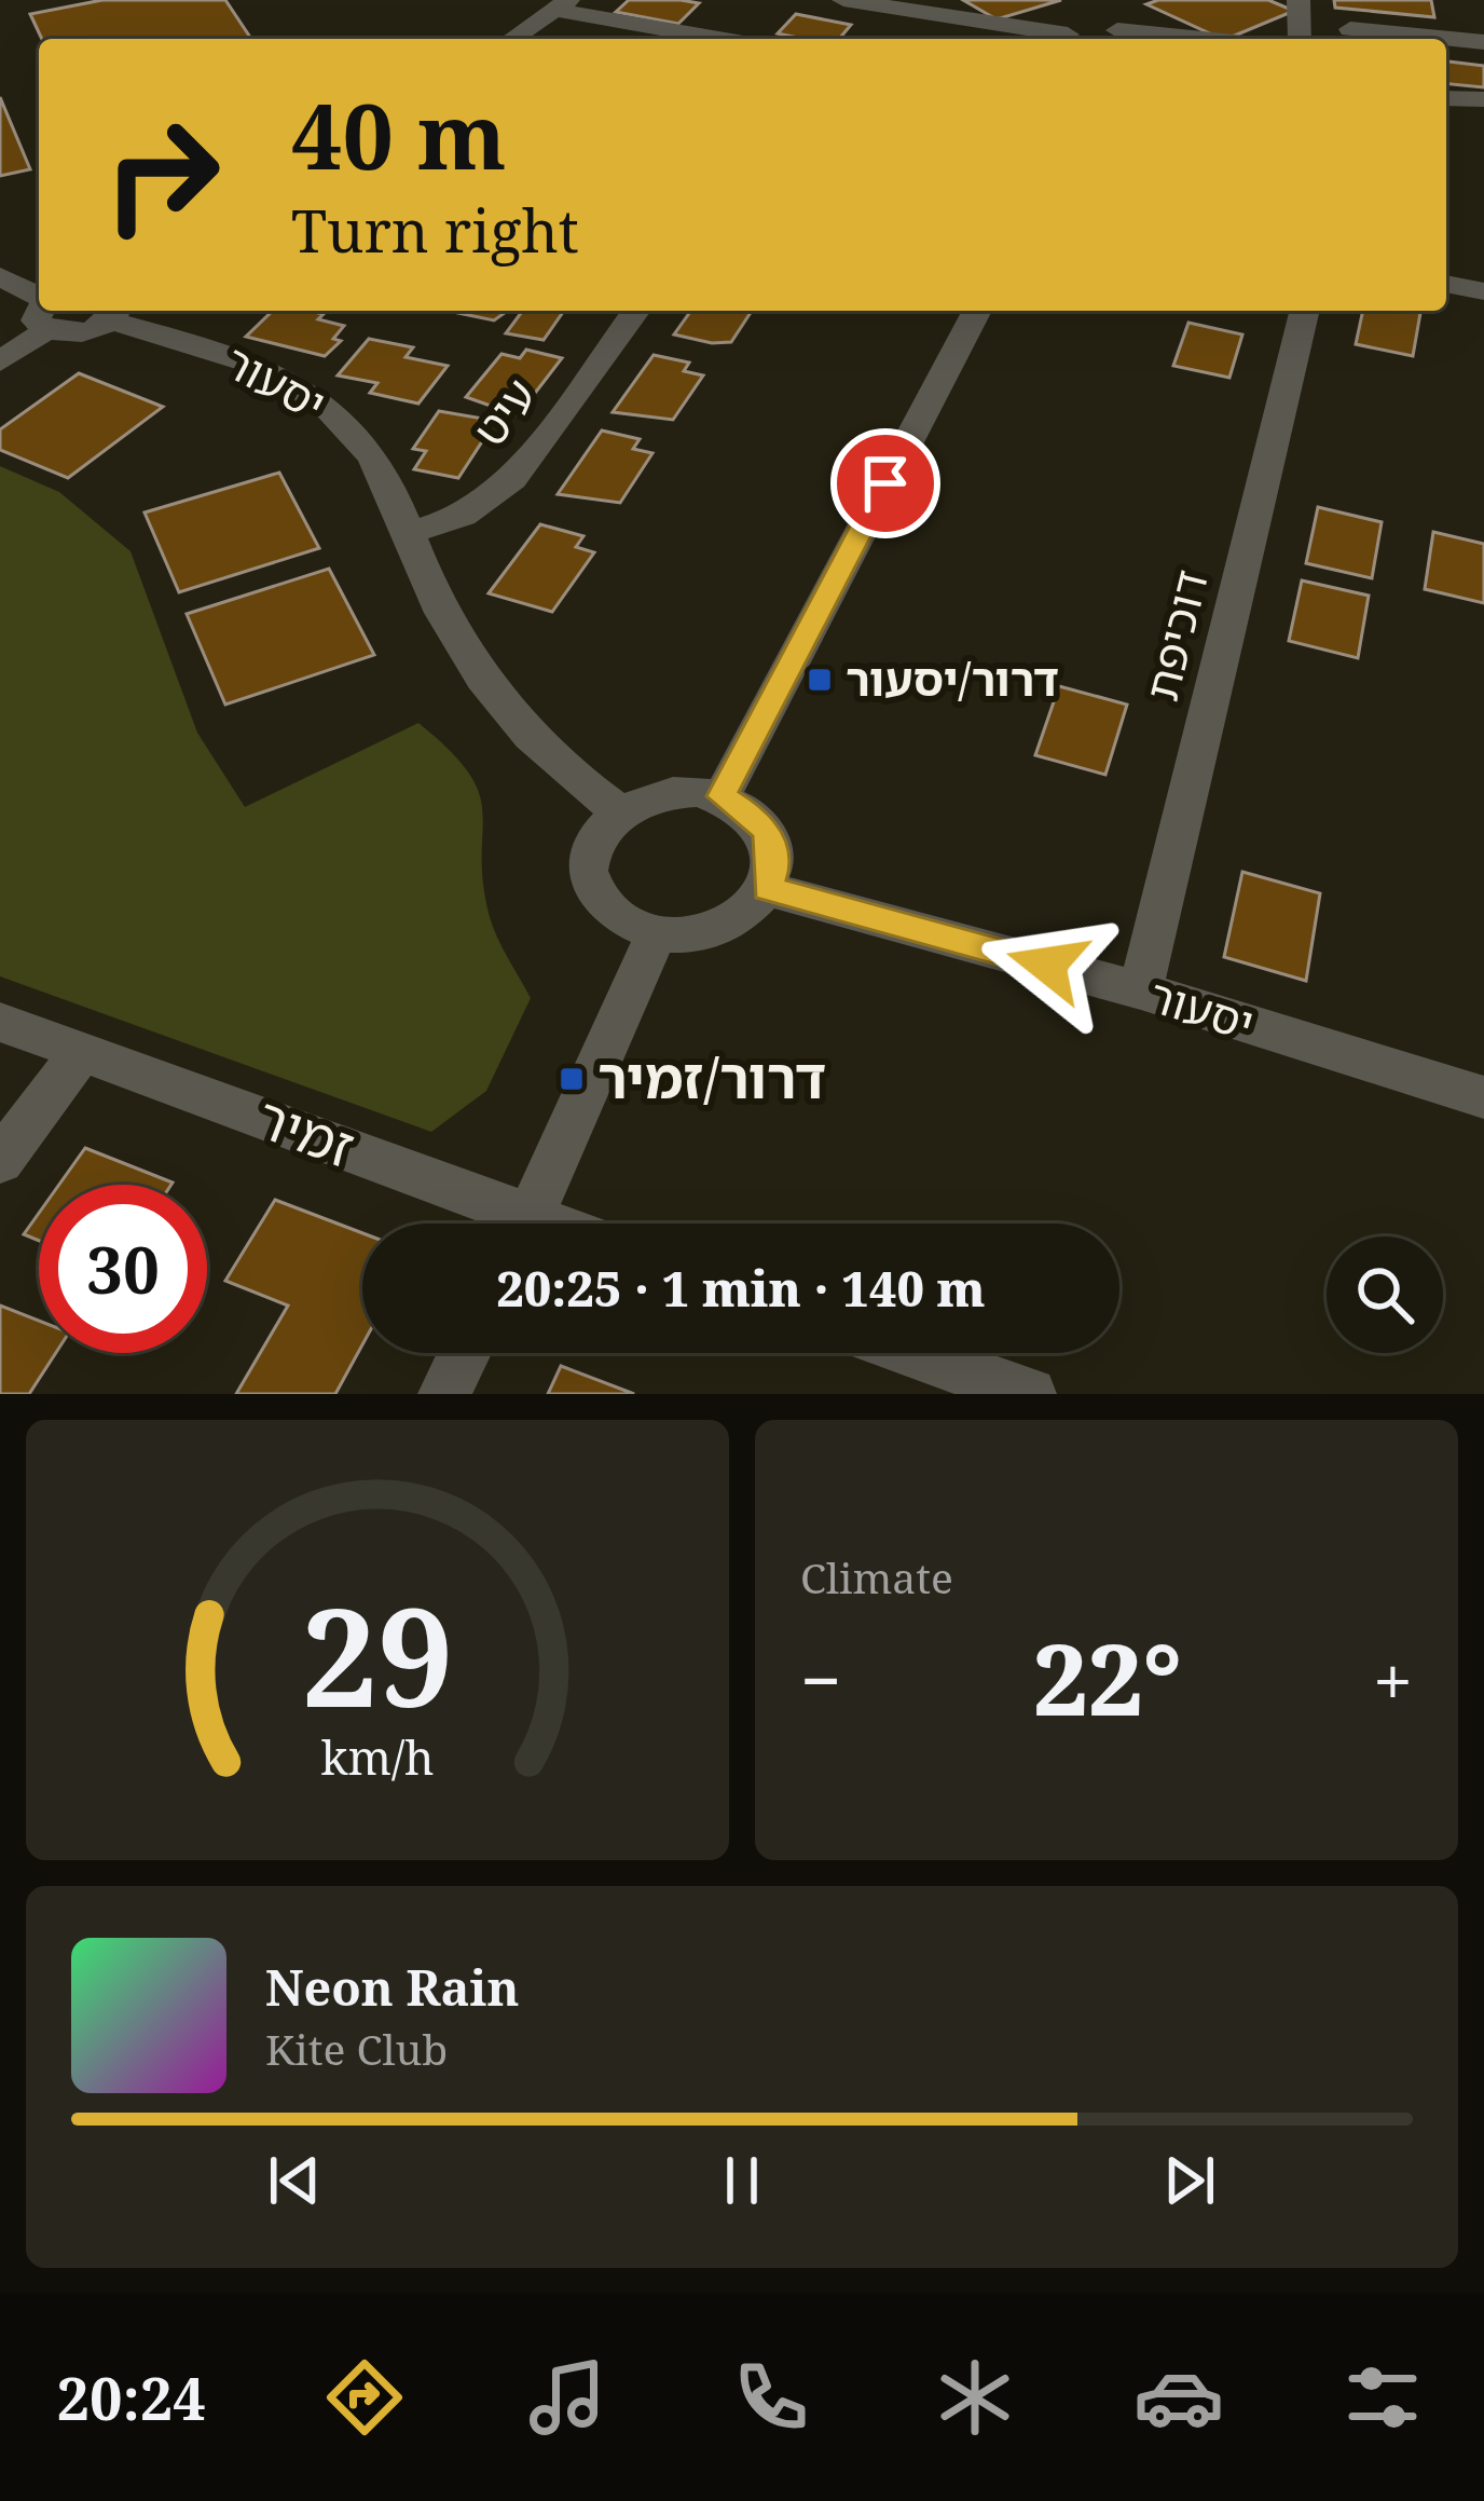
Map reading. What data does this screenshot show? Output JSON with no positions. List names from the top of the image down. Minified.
{"streets":{"street":["יסעור","עיט","דוכיפת","זמיר"]},"crossings":[["יסעור","עיט"],["יסעור","דוכיפת"]],"places":{"transit":["דרור/יסעור","דרור/זמיר"]},"page":{"turn":["40 m","Turn right"],"limit":"30","trip":"20:25 · 1 min · 140 m","tile":"Climate","heat":["−","22°","+"],"song":["Neon Rain","Kite Club"],"tabs":"20:24","gauge":["29","km/h"]}}
